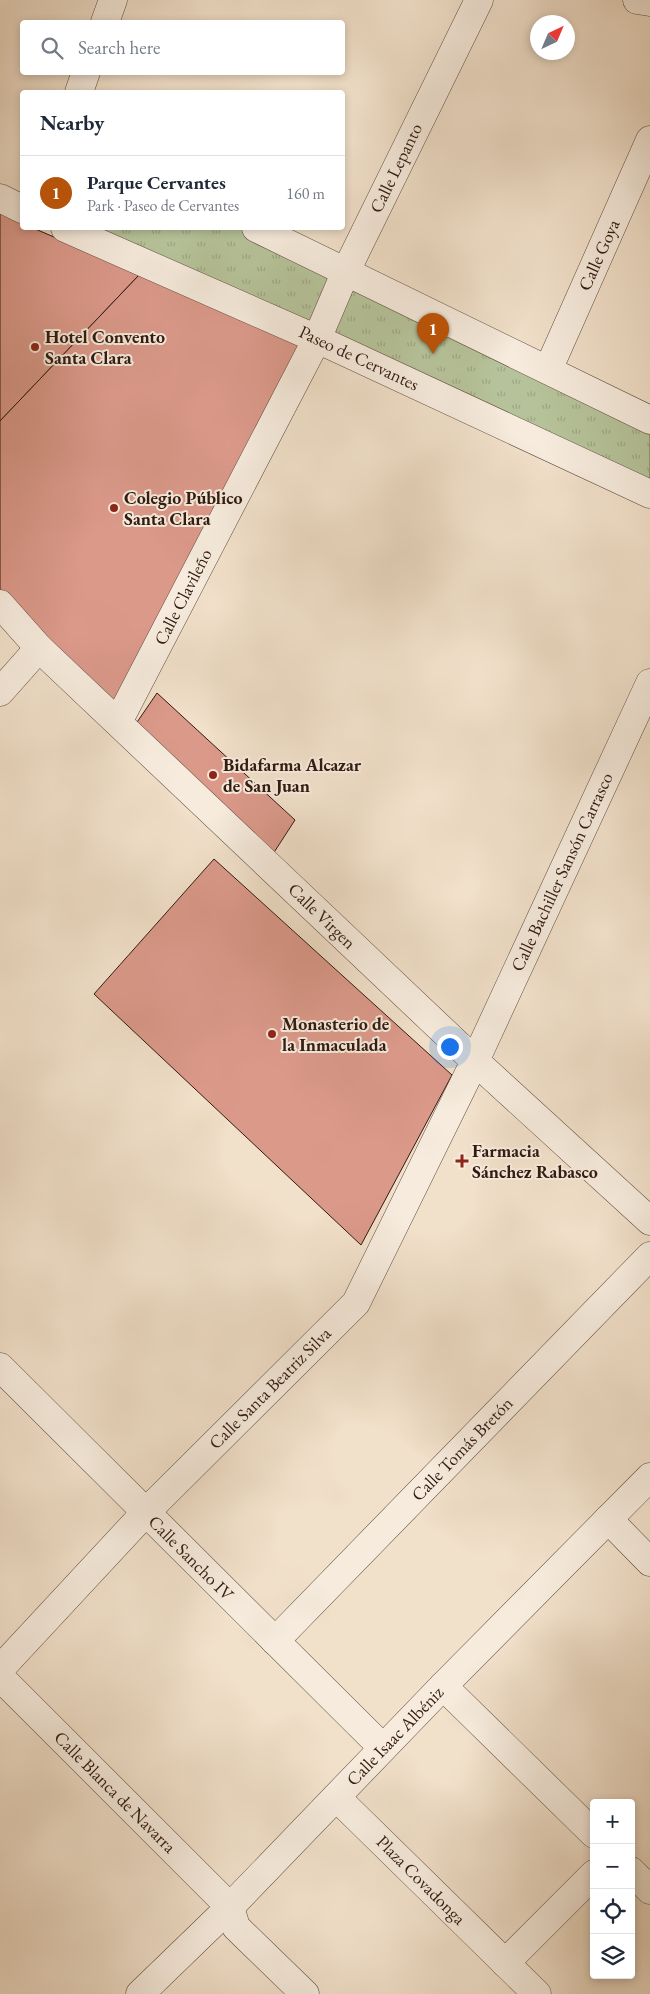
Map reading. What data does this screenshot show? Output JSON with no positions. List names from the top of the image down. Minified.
{"streets":{"street":["Calle Lepanto","Calle Goya","Paseo de Cervantes","Calle Clavileño","Calle Bachiller Sansón Carrasco","Calle Virgen","Calle Santa Beatriz Silva","Calle Tomás Bretón","Calle Sancho IV","Calle Isaac Albéniz","Calle Blanca de Navarra","Plaza Covadonga"]},"crossings":[["Calle Lepanto","Paseo de Cervantes"],["Calle Lepanto","Calle Clavileño"],["Paseo de Cervantes","Calle Clavileño"],["Calle Clavileño","Calle Virgen"],["Calle Bachiller Sansón Carrasco","Calle Virgen"],["Calle Bachiller Sansón Carrasco","Calle Santa Beatriz Silva"],["Calle Virgen","Calle Santa Beatriz Silva"],["Calle Santa Beatriz Silva","Calle Sancho IV"],["Calle Tomás Bretón","Calle Sancho IV"],["Calle Sancho IV","Calle Isaac Albéniz"],["Calle Isaac Albéniz","Calle Blanca de Navarra"],["Calle Isaac Albéniz","Plaza Covadonga"]],"places":{"other":["Hotel Convento Santa Clara","Colegio Público Santa Clara","Bidafarma Alcazar de San Juan","Monasterio de la Inmaculada"],"health":["Farmacia Sánchez Rabasco"]},"north":"top right","page":{"search":"Search here","heading":"Nearby","list":[{"mark":"1","name":"Parque Cervantes","note":"Park · Paseo de Cervantes","value":"160 m"}],"pins":"1","map_buttons":["+","−"]}}
